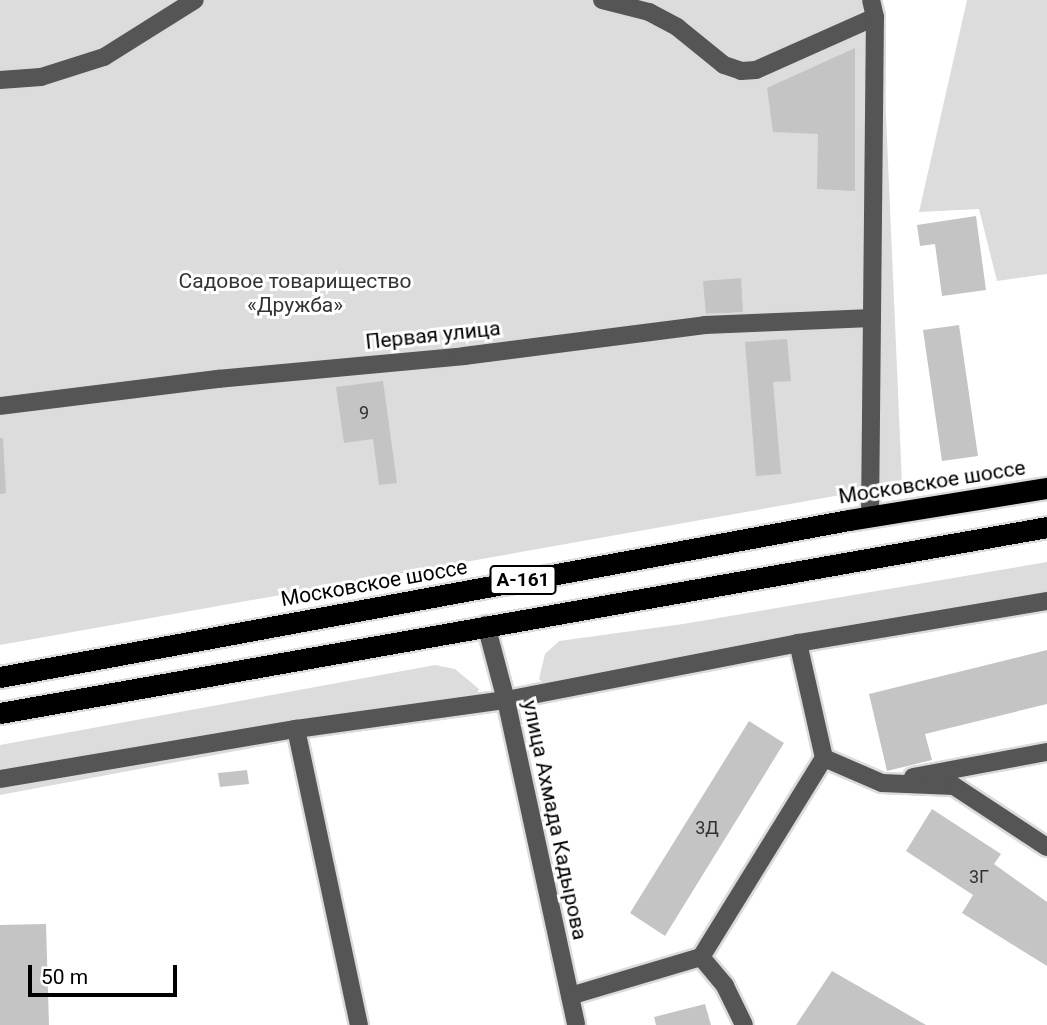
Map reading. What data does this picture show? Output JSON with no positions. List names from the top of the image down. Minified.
{"streets":{"highway":["Московское шоссе","А-161"],"street":["Первая улица","улица Ахмада Кадырова"]},"crossings":[["А-161","улица Ахмада Кадырова"]],"parks":["Садовое товарищество «Дружба»"],"house_numbers":["9","3Д","3Г"],"scale_bar":"50 m"}
